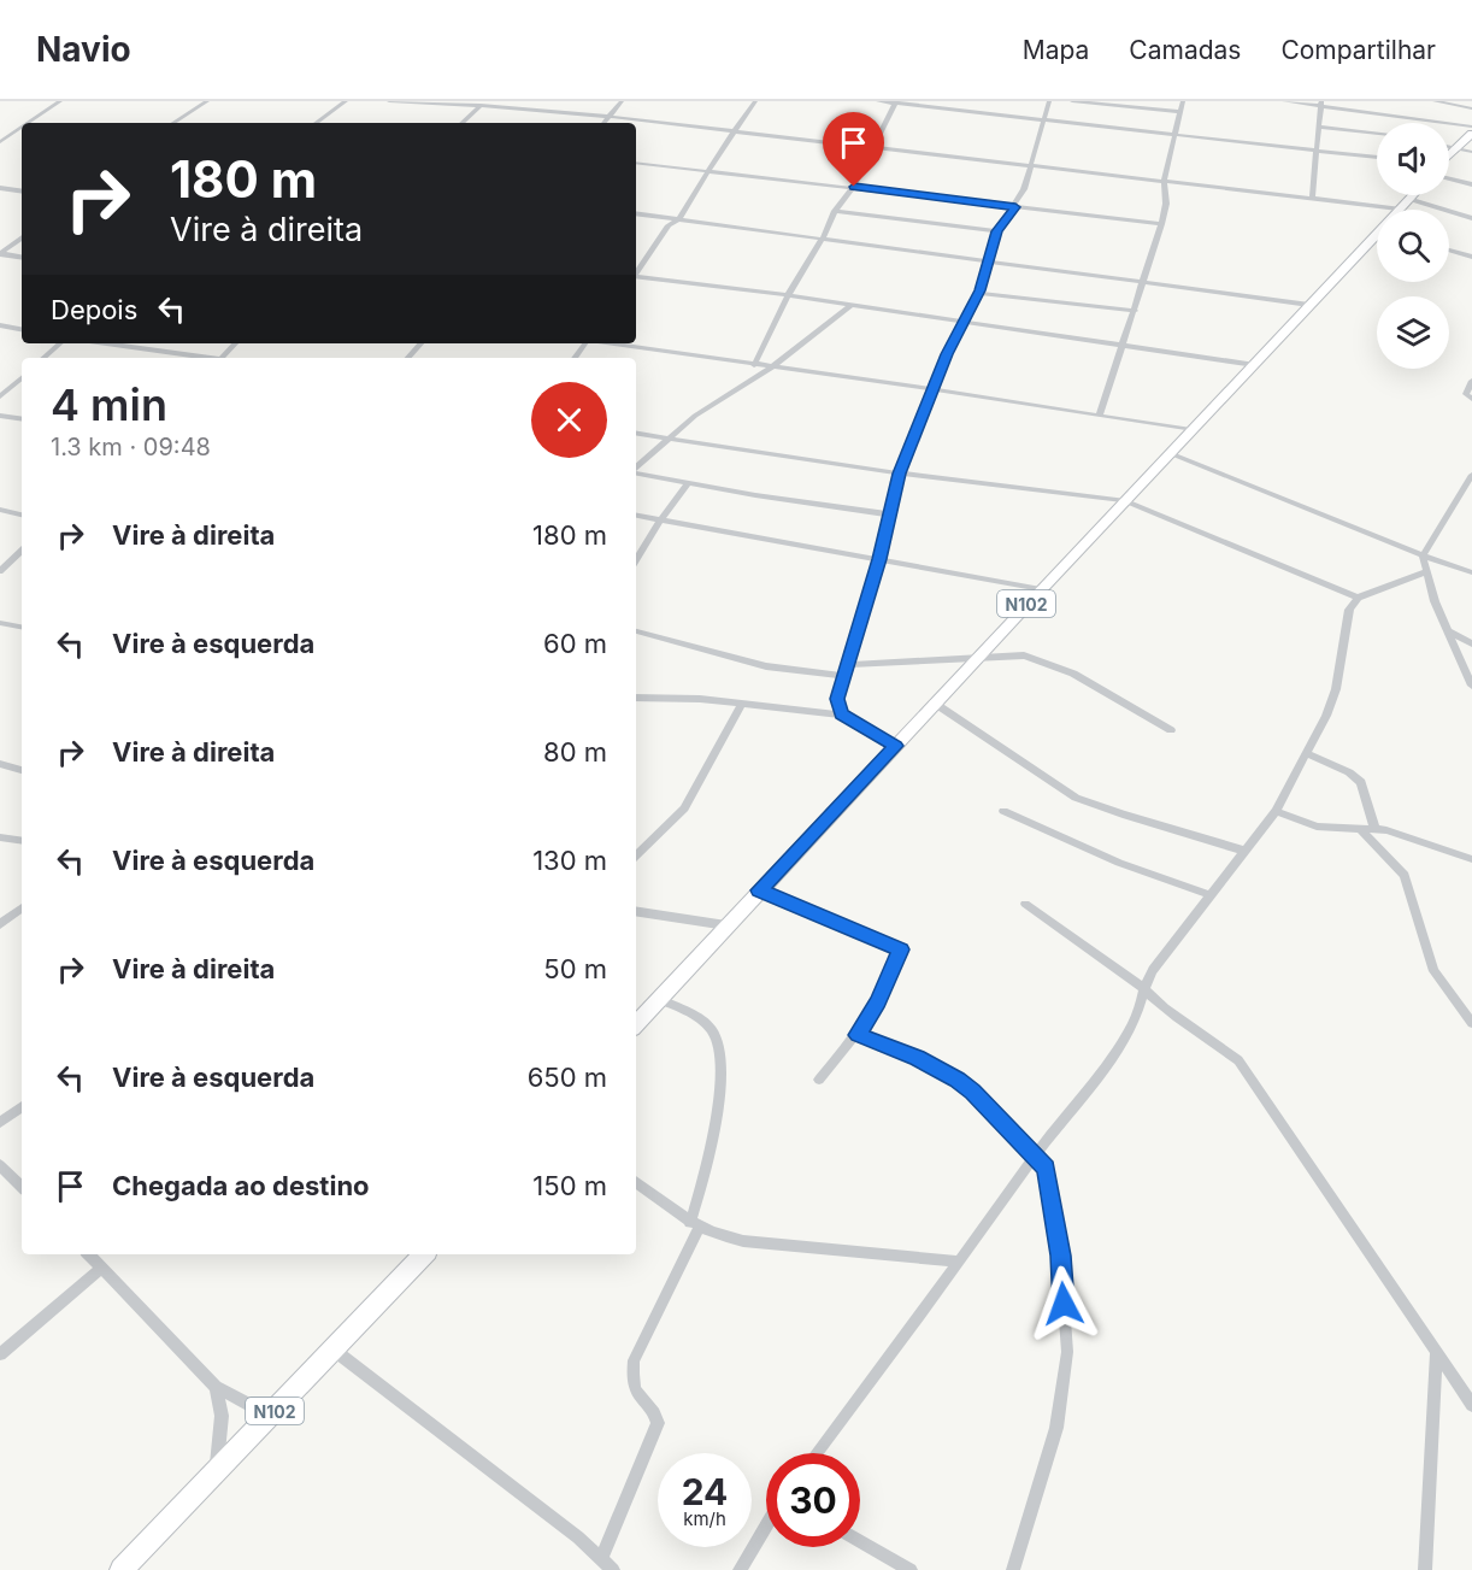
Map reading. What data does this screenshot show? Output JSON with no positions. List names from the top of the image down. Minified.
{"streets":{"main road":["N102"]},"page":{"header":"Navio","nav":["Mapa","Camadas","Compartilhar"],"turn":["180 m","Vire à direita"],"then":"Depois","heading":["4 min","1.3 km · 09:48"],"list":[{"name":"Vire à direita","value":"180 m"},{"name":"Vire à esquerda","value":"60 m"},{"name":"Vire à direita","value":"80 m"},{"name":"Vire à esquerda","value":"130 m"},{"name":"Vire à direita","value":"50 m"},{"name":"Vire à esquerda","value":"650 m"},{"name":"Chegada ao destino","value":"150 m"}],"speed":"24 km/h","limit":"30"}}
